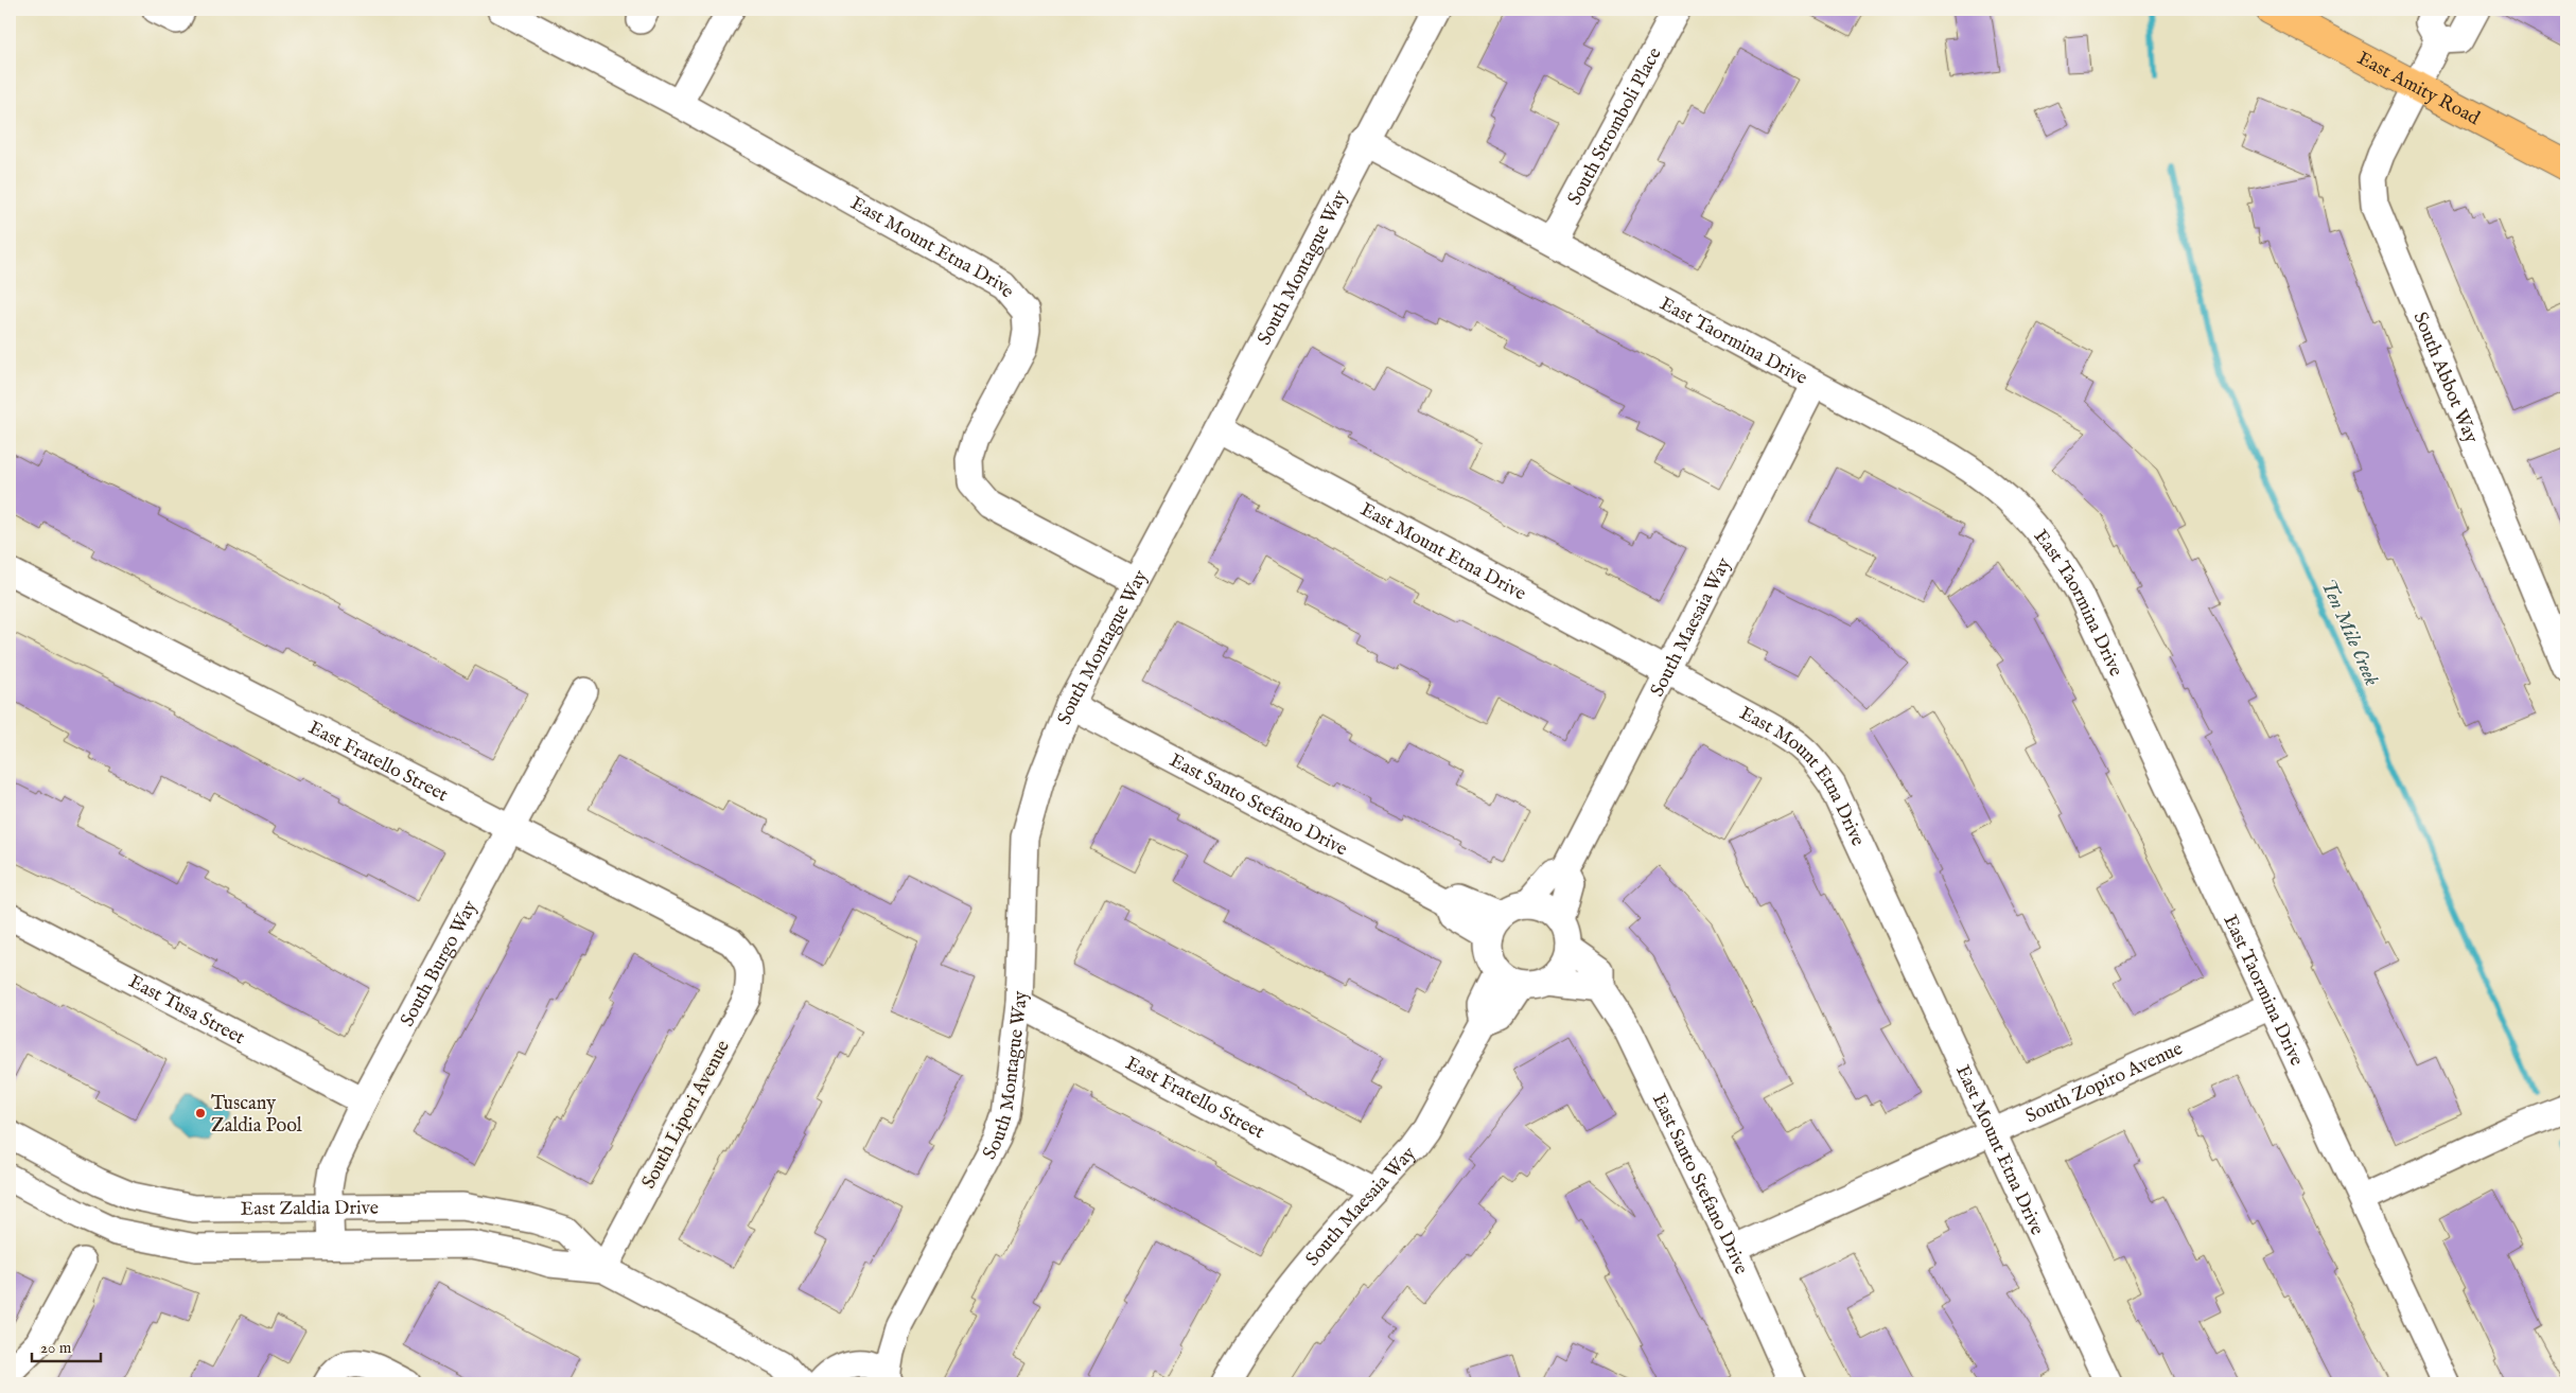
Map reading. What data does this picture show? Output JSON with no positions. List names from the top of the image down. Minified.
{"streets":{"main road":["East Amity Road"],"street":["South Stromboli Place","East Mount Etna Drive","South Montague Way","East Taormina Drive","South Abbot Way","South Maesaia Way","East Fratello Street","East Santo Stefano Drive","South Burgo Way","East Tusa Street","South Zopiro Avenue","South Lipori Avenue","East Zaldia Drive"]},"crossings":[["East Amity Road","South Abbot Way"],["South Stromboli Place","East Taormina Drive"],["East Mount Etna Drive","South Montague Way"],["East Mount Etna Drive","South Maesaia Way"],["East Mount Etna Drive","South Zopiro Avenue"],["South Montague Way","East Taormina Drive"],["South Montague Way","East Fratello Street"],["South Montague Way","East Santo Stefano Drive"],["East Taormina Drive","South Maesaia Way"],["East Taormina Drive","South Zopiro Avenue"],["South Maesaia Way","East Fratello Street"],["South Maesaia Way","East Santo Stefano Drive"],["East Fratello Street","South Burgo Way"],["East Fratello Street","South Lipori Avenue"],["East Santo Stefano Drive","South Zopiro Avenue"],["South Burgo Way","East Tusa Street"],["South Burgo Way","East Zaldia Drive"],["South Lipori Avenue","East Zaldia Drive"]],"water":["Ten Mile Creek"],"places":["Tuscany Zaldia Pool"],"scale_bar":"20 m"}
